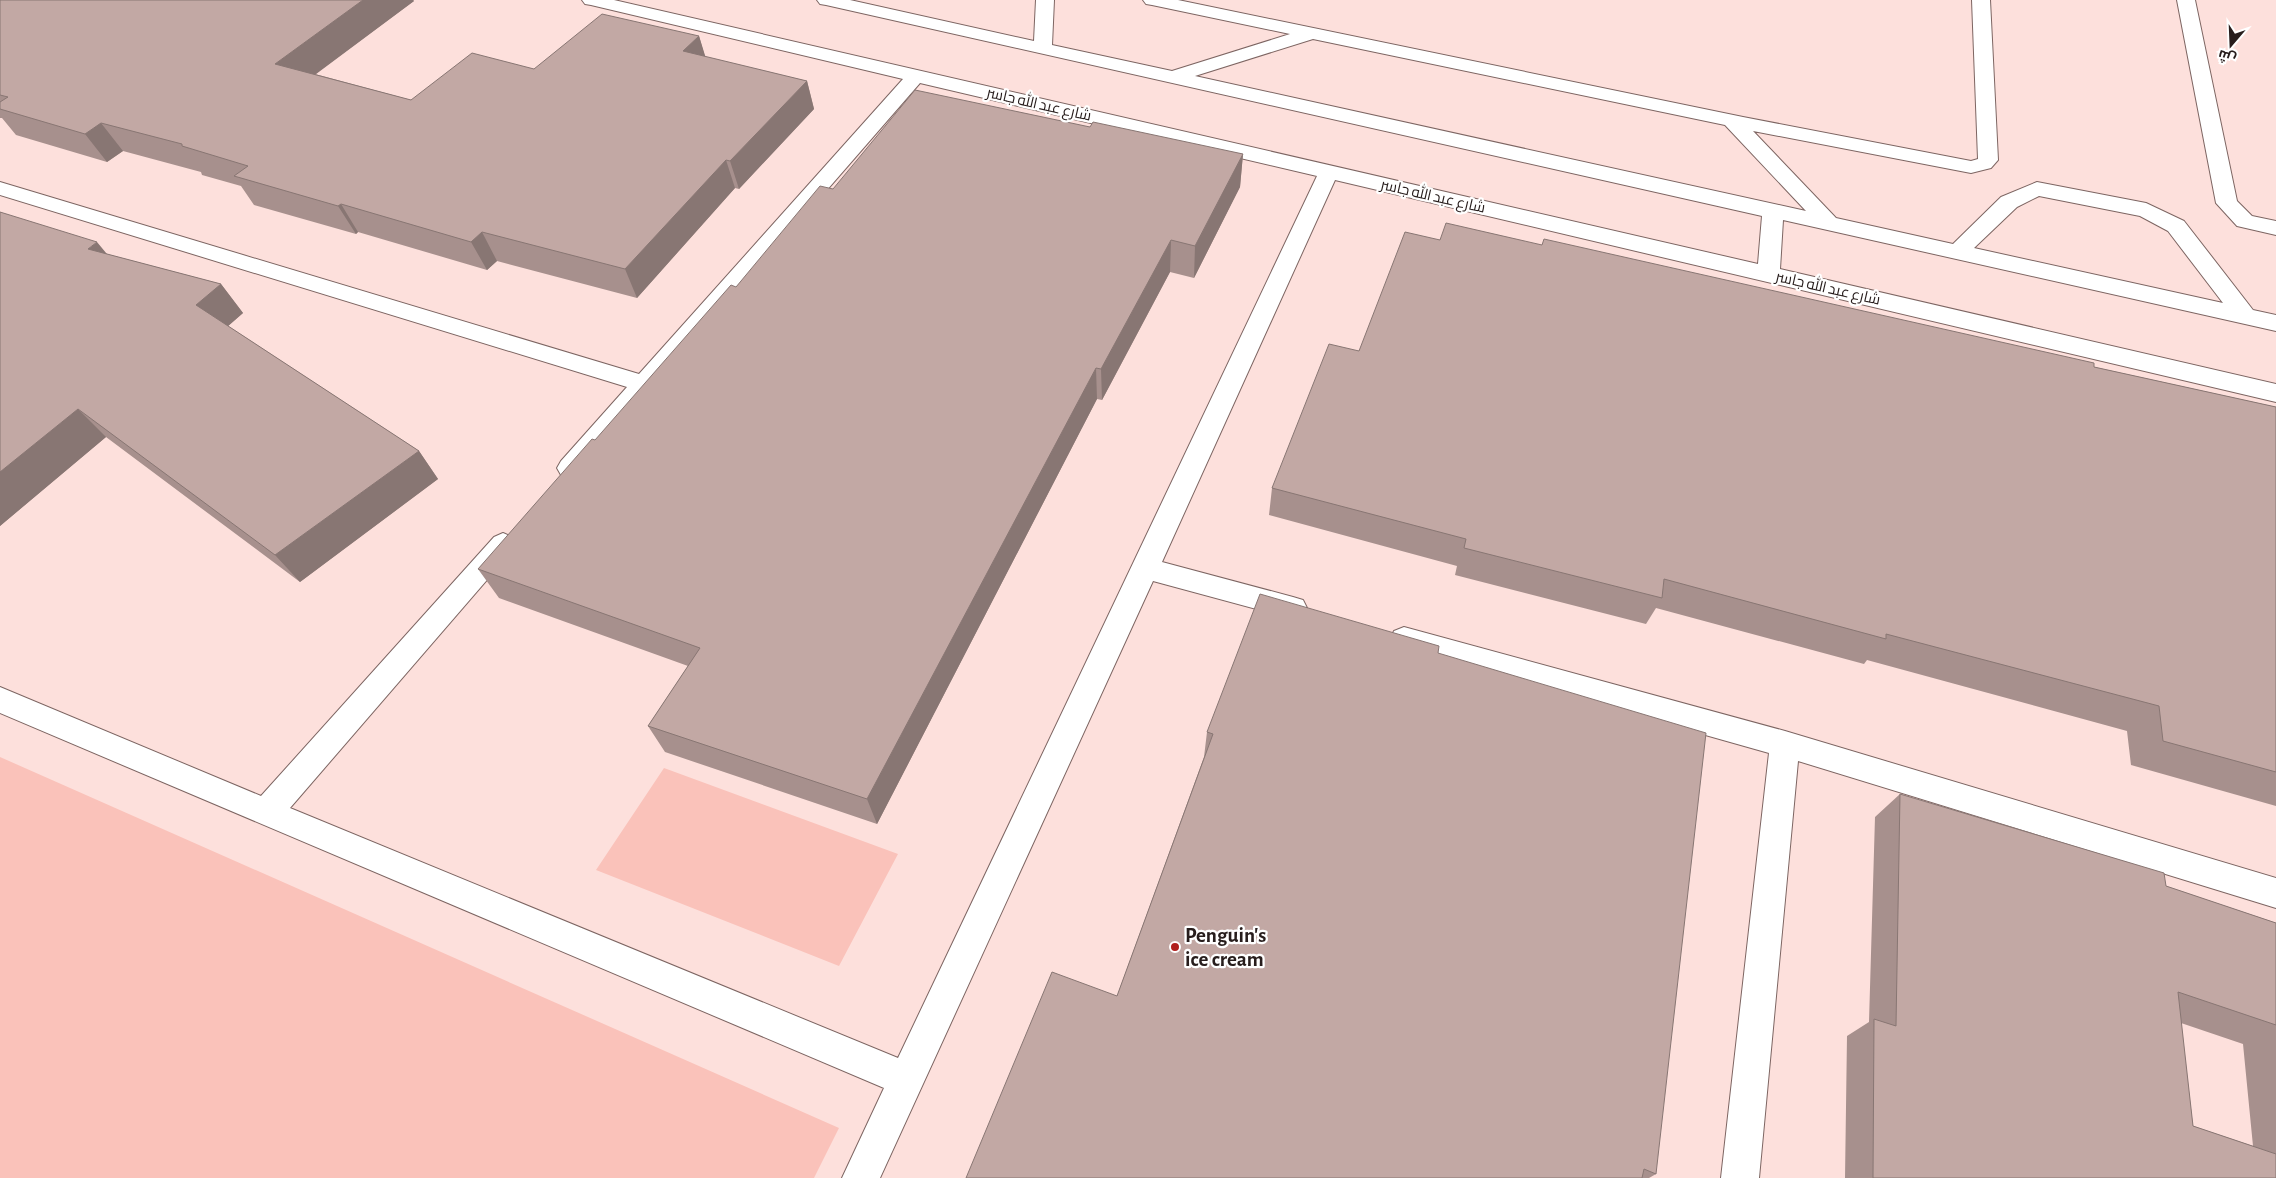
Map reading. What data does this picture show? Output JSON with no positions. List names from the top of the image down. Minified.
{"streets":{"street":["شارع عبد الله جاسر"]},"places":["Penguin's ice cream"],"north":"bottom"}
